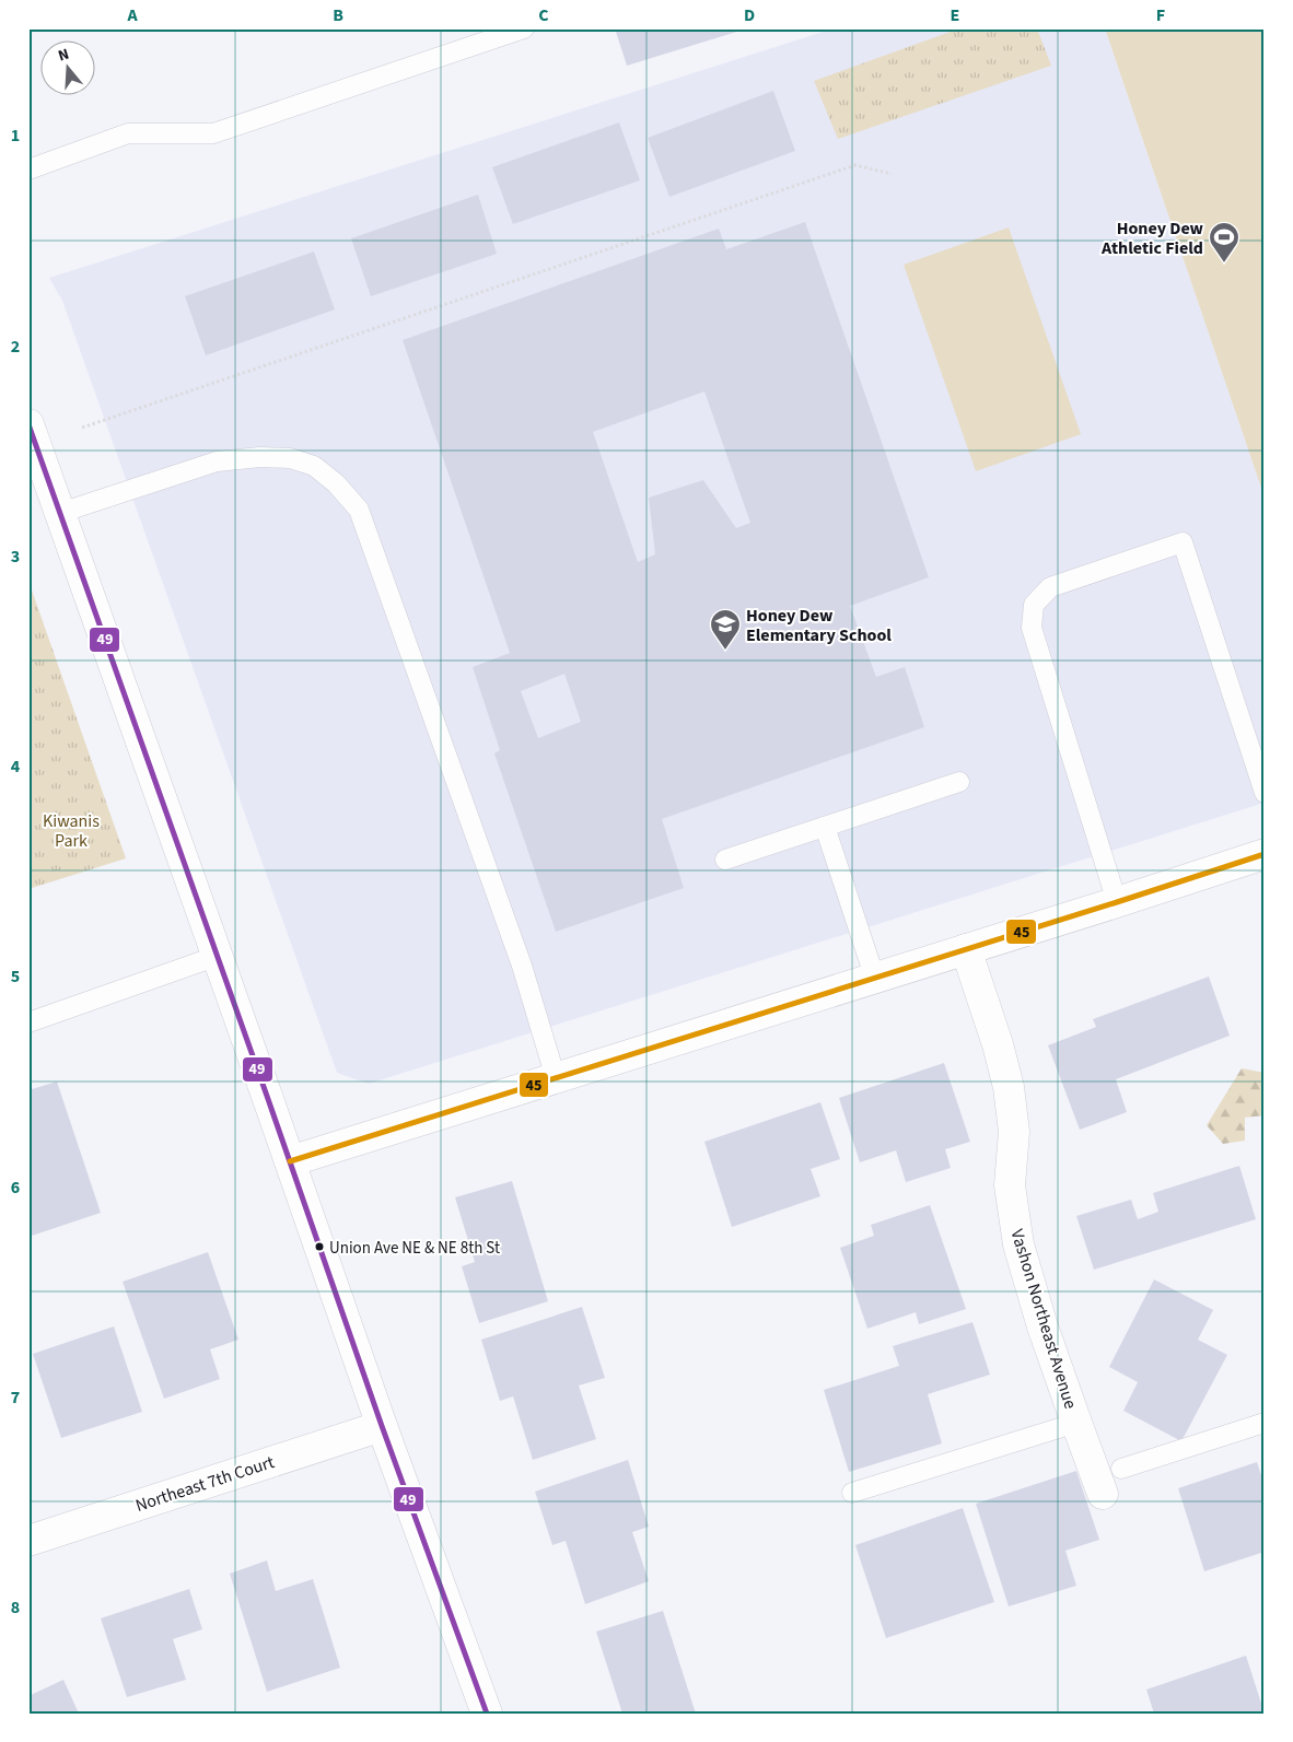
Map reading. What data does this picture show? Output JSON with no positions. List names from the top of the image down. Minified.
{"streets":{"street":["Vashon Northeast Avenue","Northeast 7th Court"]},"parks":["Kiwanis Park"],"places":{"sports":["Honey Dew Athletic Field"],"school or university":["Honey Dew Elementary School"],"other":["Union Ave NE & NE 8th St"]},"lines":["transit line 49","transit line 45"],"north":"top","grid":{"columns":["A","B","C","D","E","F"],"rows":["1","2","3","4","5","6","7","8"]}}
